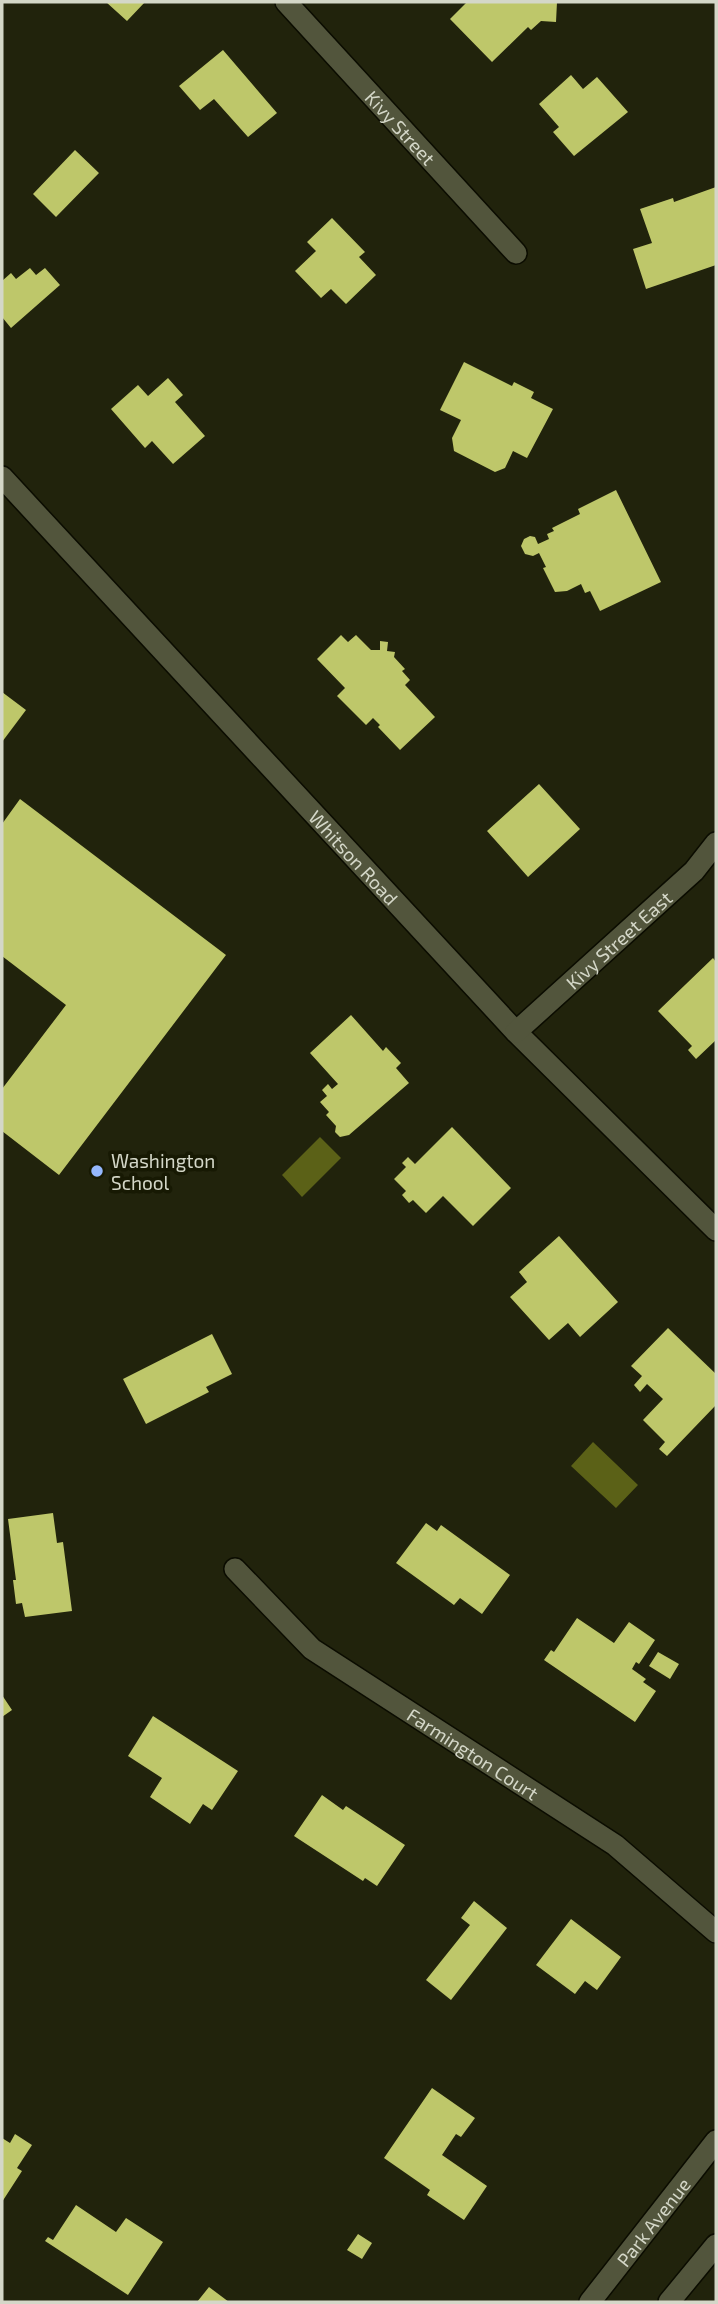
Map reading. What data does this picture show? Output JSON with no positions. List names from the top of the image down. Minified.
{"streets":{"street":["Kivy Street","Whitson Road","Kivy Street East","Farmington Court","Park Avenue"]},"crossings":[["Whitson Road","Kivy Street East"]],"places":["Washington School"]}
